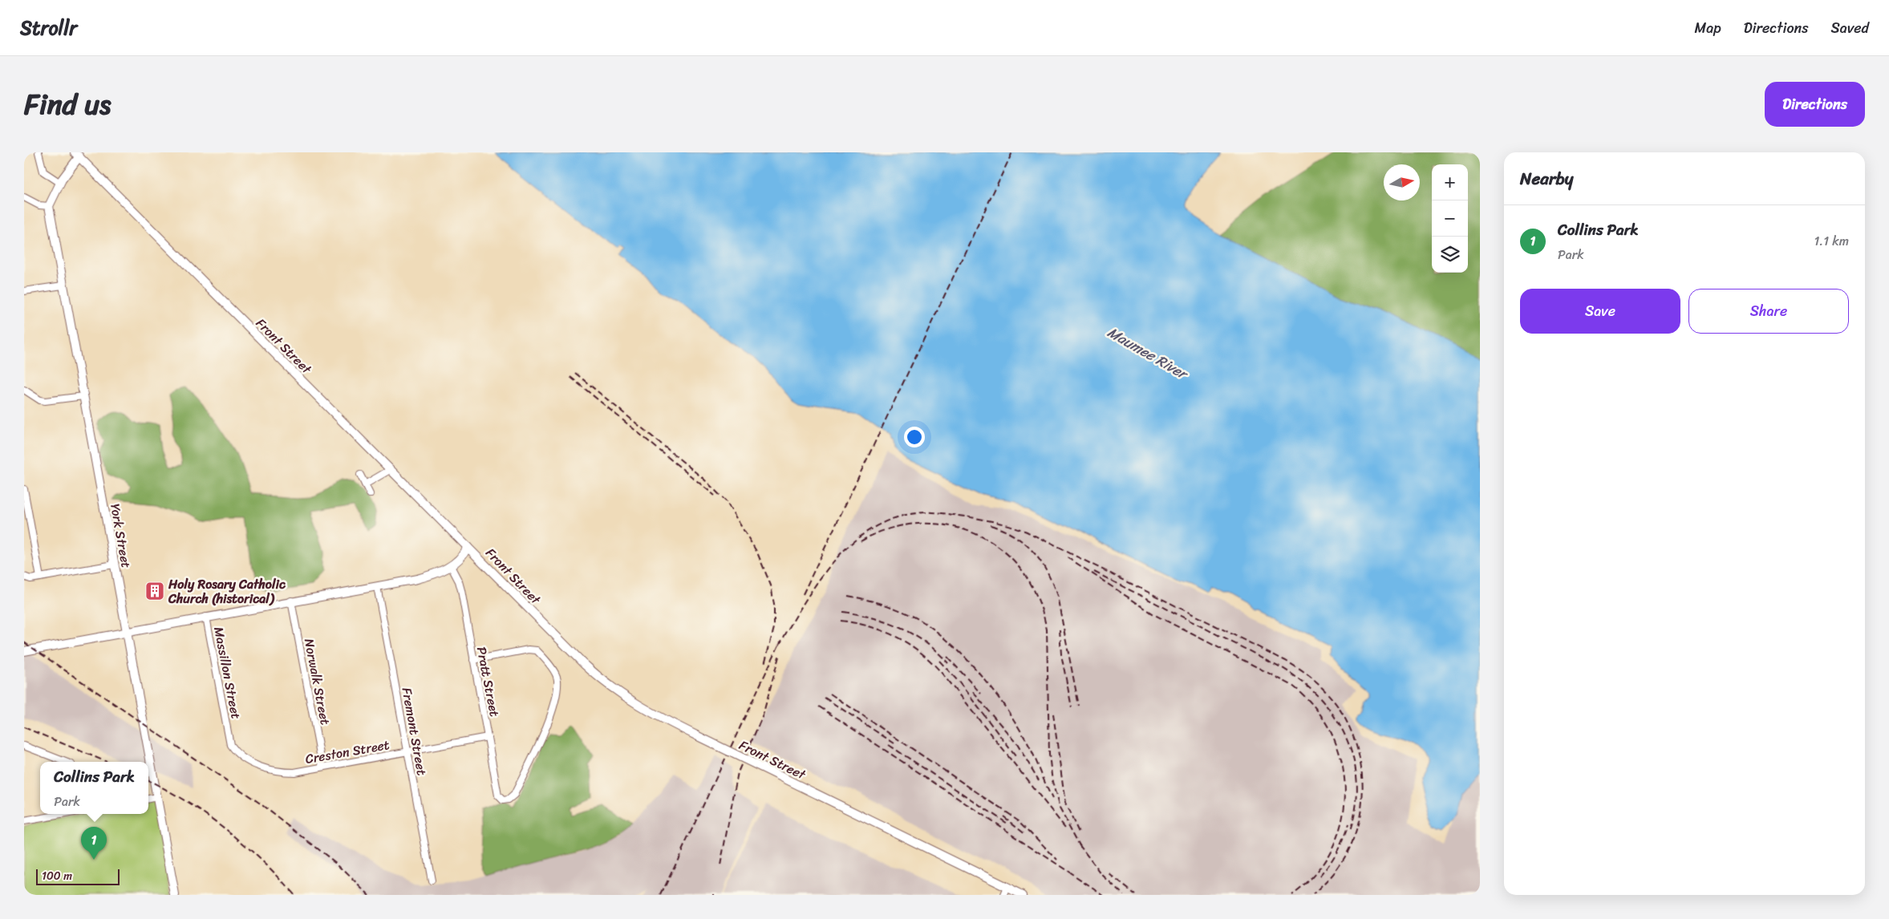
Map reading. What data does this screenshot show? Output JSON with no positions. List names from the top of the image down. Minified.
{"streets":{"street":["Front Street","York Street","Massillon Street","Norwalk Street","Pratt Street","Fremont Street","Creston Street"]},"crossings":[["Massillon Street","Creston Street"],["Norwalk Street","Creston Street"],["Pratt Street","Creston Street"],["Fremont Street","Creston Street"]],"water":["Maumee River"],"places":{"building":["Holy Rosary Catholic Church (historical)"]},"scale_bar":"100 m","north":"right","page":{"header":"Strollr","nav":["Map","Directions","Saved"],"title":"Find us","buttons":["Directions",["Save","Share"]],"heading":"Nearby","map_buttons":["+","−"],"list":[{"mark":"1","name":"Collins Park","note":"Park","value":"1.1 km"}],"popup":["Collins Park","Park"],"pins":"1","scale":"100 m"}}
